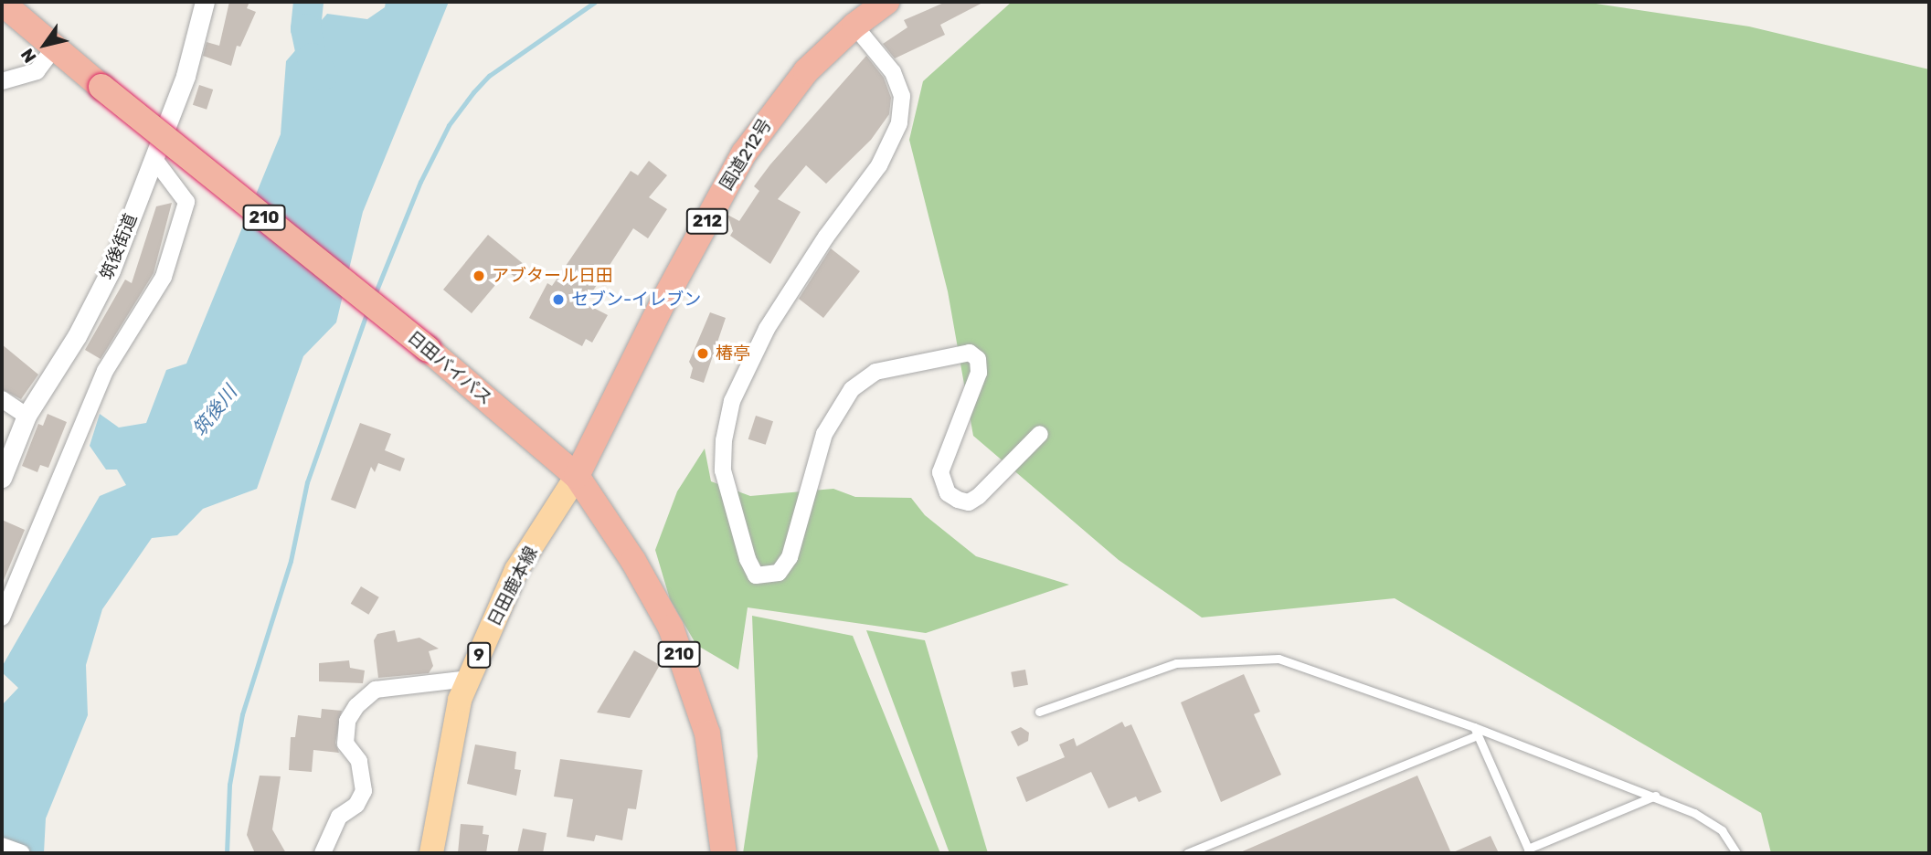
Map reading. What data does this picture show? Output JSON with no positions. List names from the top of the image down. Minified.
{"streets":{"highway":["国道212号","210","212","日田バイパス"],"main road":["日田鹿本線","9"],"street":["筑後街道"]},"crossings":[["国道212号","日田バイパス"],["国道212号","日田鹿本線"],["日田バイパス","日田鹿本線"]],"water":["筑後川"],"places":["アブタール日田","セブン-イレブン","椿亭"],"north":"bottom left"}
